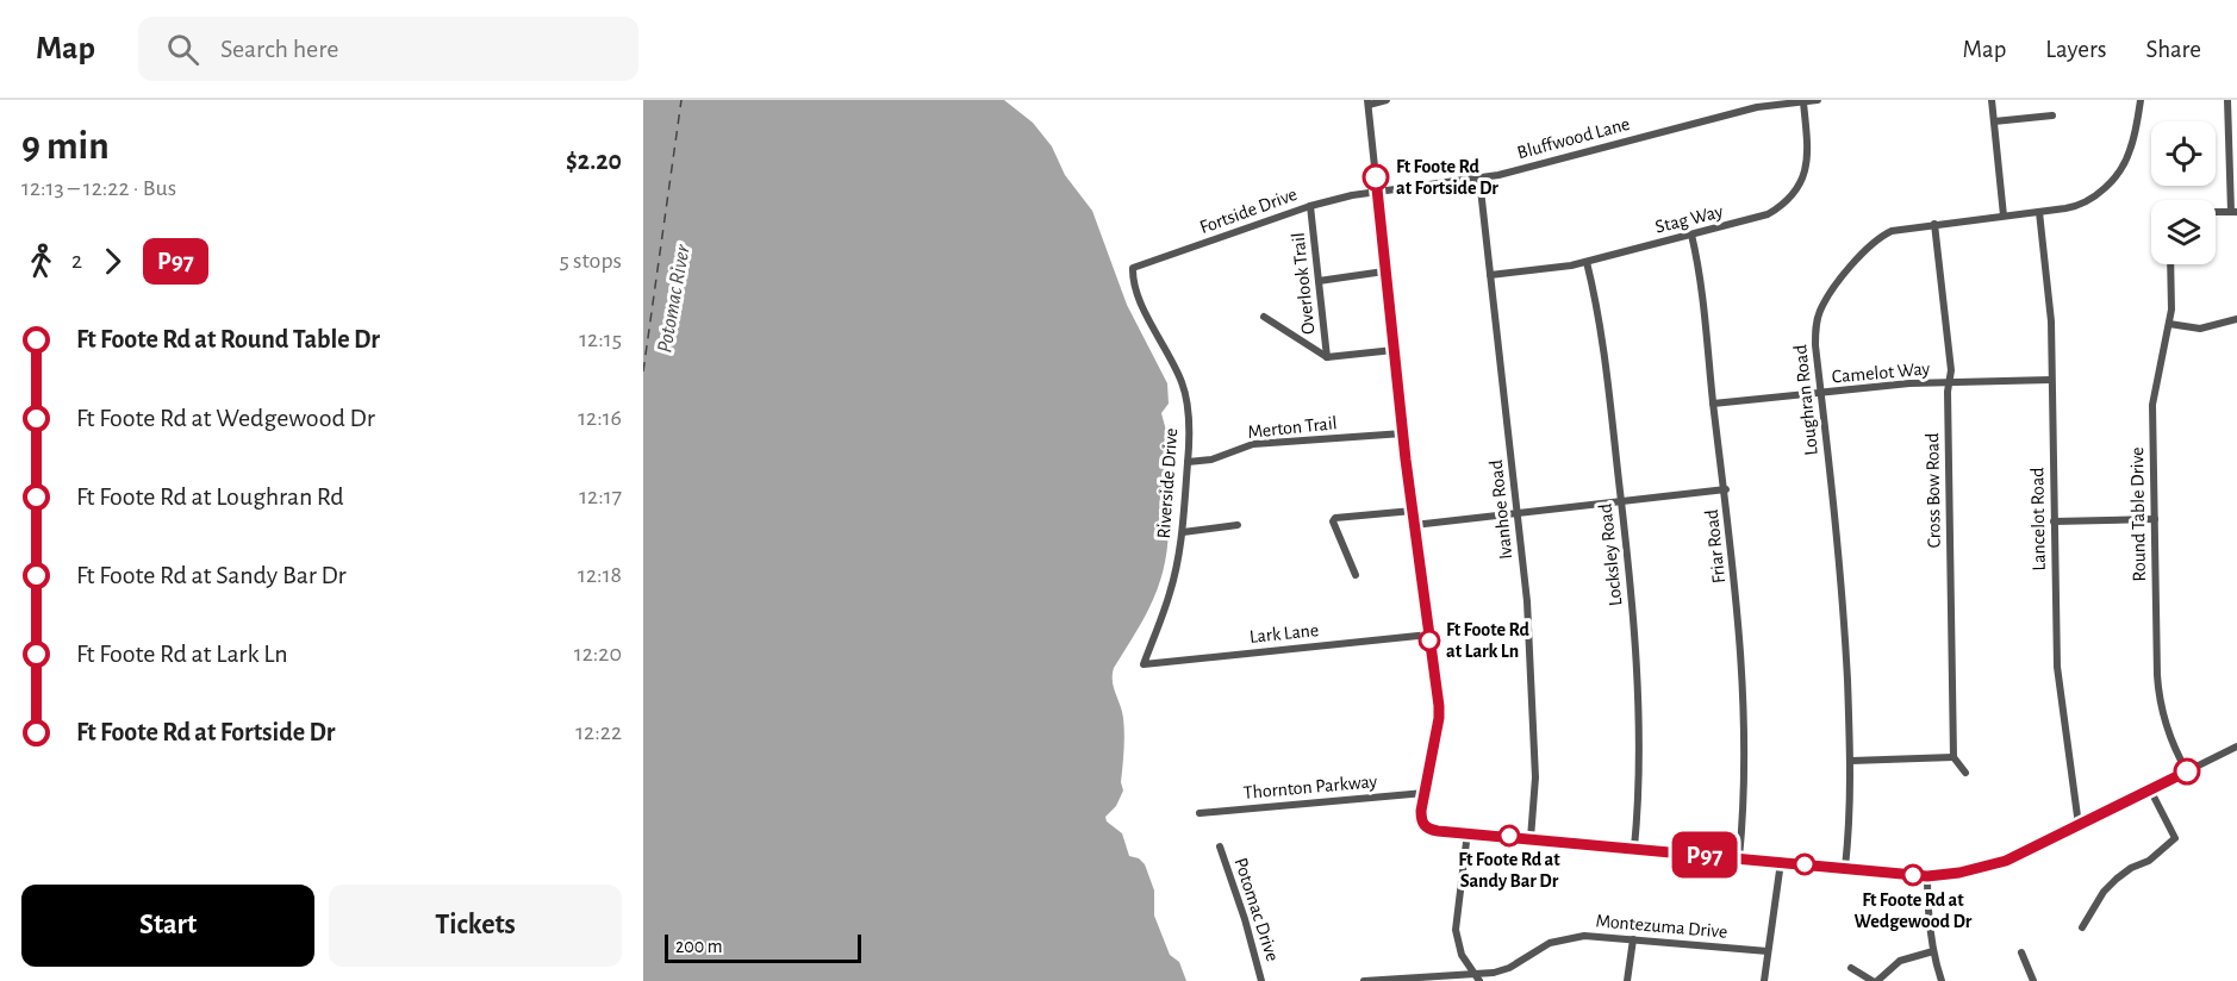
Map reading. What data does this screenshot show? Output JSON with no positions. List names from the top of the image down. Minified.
{"streets":{"street":["Bluffwood Lane","Fortside Drive","Stag Way","Overlook Trail","Camelot Way","Loughran Road","Merton Trail","Riverside Drive","Cross Bow Road","Ivanhoe Road","Round Table Drive","Lancelot Road","Friar Road","Locksley Road","Lark Lane","Thornton Parkway","Potomac Drive","Montezuma Drive"]},"crossings":[["Bluffwood Lane","Fortside Drive"],["Bluffwood Lane","Stag Way"],["Bluffwood Lane","Ivanhoe Road"],["Fortside Drive","Overlook Trail"],["Fortside Drive","Riverside Drive"],["Stag Way","Ivanhoe Road"],["Stag Way","Friar Road"],["Stag Way","Locksley Road"],["Camelot Way","Loughran Road"],["Camelot Way","Cross Bow Road"],["Camelot Way","Lancelot Road"],["Camelot Way","Friar Road"],["Loughran Road","Cross Bow Road"],["Loughran Road","Lancelot Road"],["Merton Trail","Riverside Drive"],["Riverside Drive","Lark Lane"]],"water":["Potomac River"],"places":["Ft Foote Rd at Fortside Dr","Ft Foote Rd at Lark Ln","Ft Foote Rd at Sandy Bar Dr","Ft Foote Rd at Wedgewood Dr"],"lines":["bus line P97"],"scale_bar":"200 m","page":{"header":"Map","search":"Search here","nav":["Map","Layers","Share"],"heading":["9 min","12:13 – 12:22 · Bus","$2.20"],"on_map":"P97","legs":["2","P97","5 stops"],"list":[{"name":"Ft Foote Rd at Round Table Dr","value":"12:15"},{"name":"Ft Foote Rd at Wedgewood Dr","value":"12:16"},{"name":"Ft Foote Rd at Loughran Rd","value":"12:17"},{"name":"Ft Foote Rd at Sandy Bar Dr","value":"12:18"},{"name":"Ft Foote Rd at Lark Ln","value":"12:20"},{"name":"Ft Foote Rd at Fortside Dr","value":"12:22"}],"buttons":["Start","Tickets"],"scale":"200 m"}}
